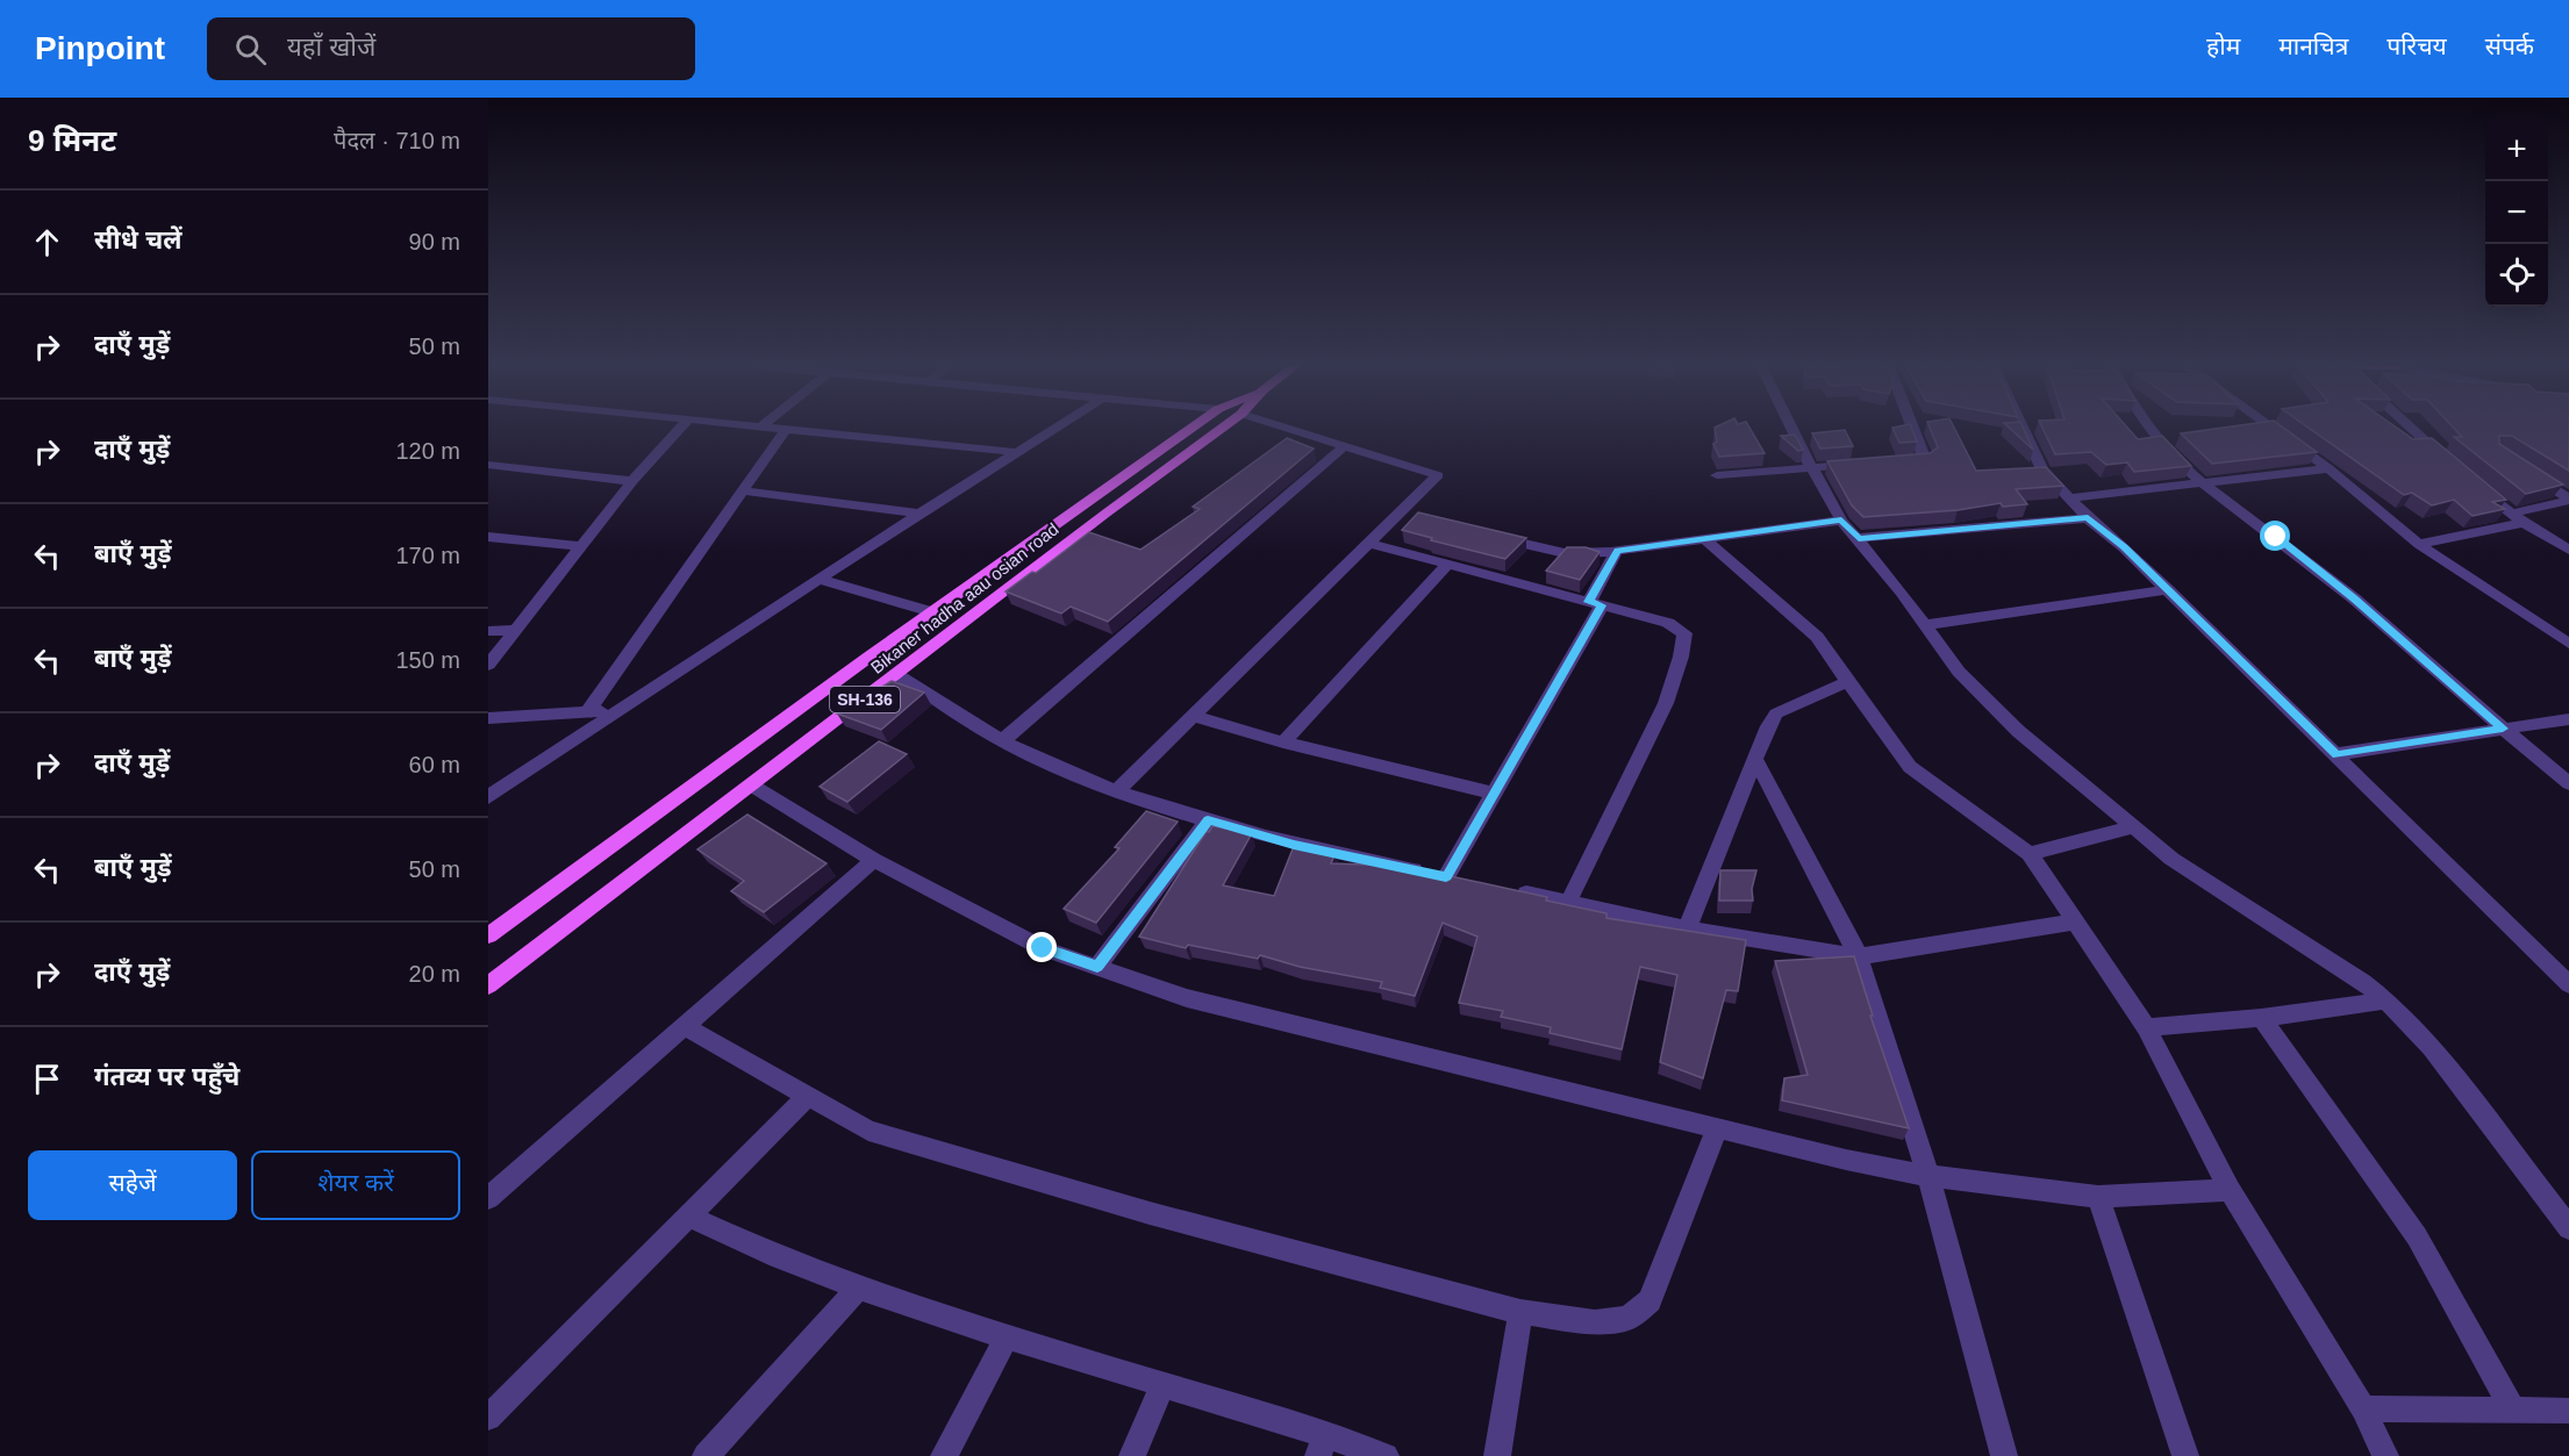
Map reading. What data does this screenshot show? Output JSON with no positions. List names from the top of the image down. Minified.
{"streets":{"main road":["Bikaner hadha aau osian road","SH-136"]},"page":{"header":"Pinpoint","search":"यहाँ खोजें","nav":["होम","मानचित्र","परिचय","संपर्क"],"heading":["9 मिनट","पैदल · 710 m"],"map_buttons":["+","−"],"list":[["सीधे चलें","90 m"],["दाएँ मुड़ें","50 m"],["दाएँ मुड़ें","120 m"],["बाएँ मुड़ें","170 m"],["बाएँ मुड़ें","150 m"],["दाएँ मुड़ें","60 m"],["बाएँ मुड़ें","50 m"],["दाएँ मुड़ें","20 m"],"गंतव्य पर पहुँचे"],"buttons":["सहेजें","शेयर करें"]}}
